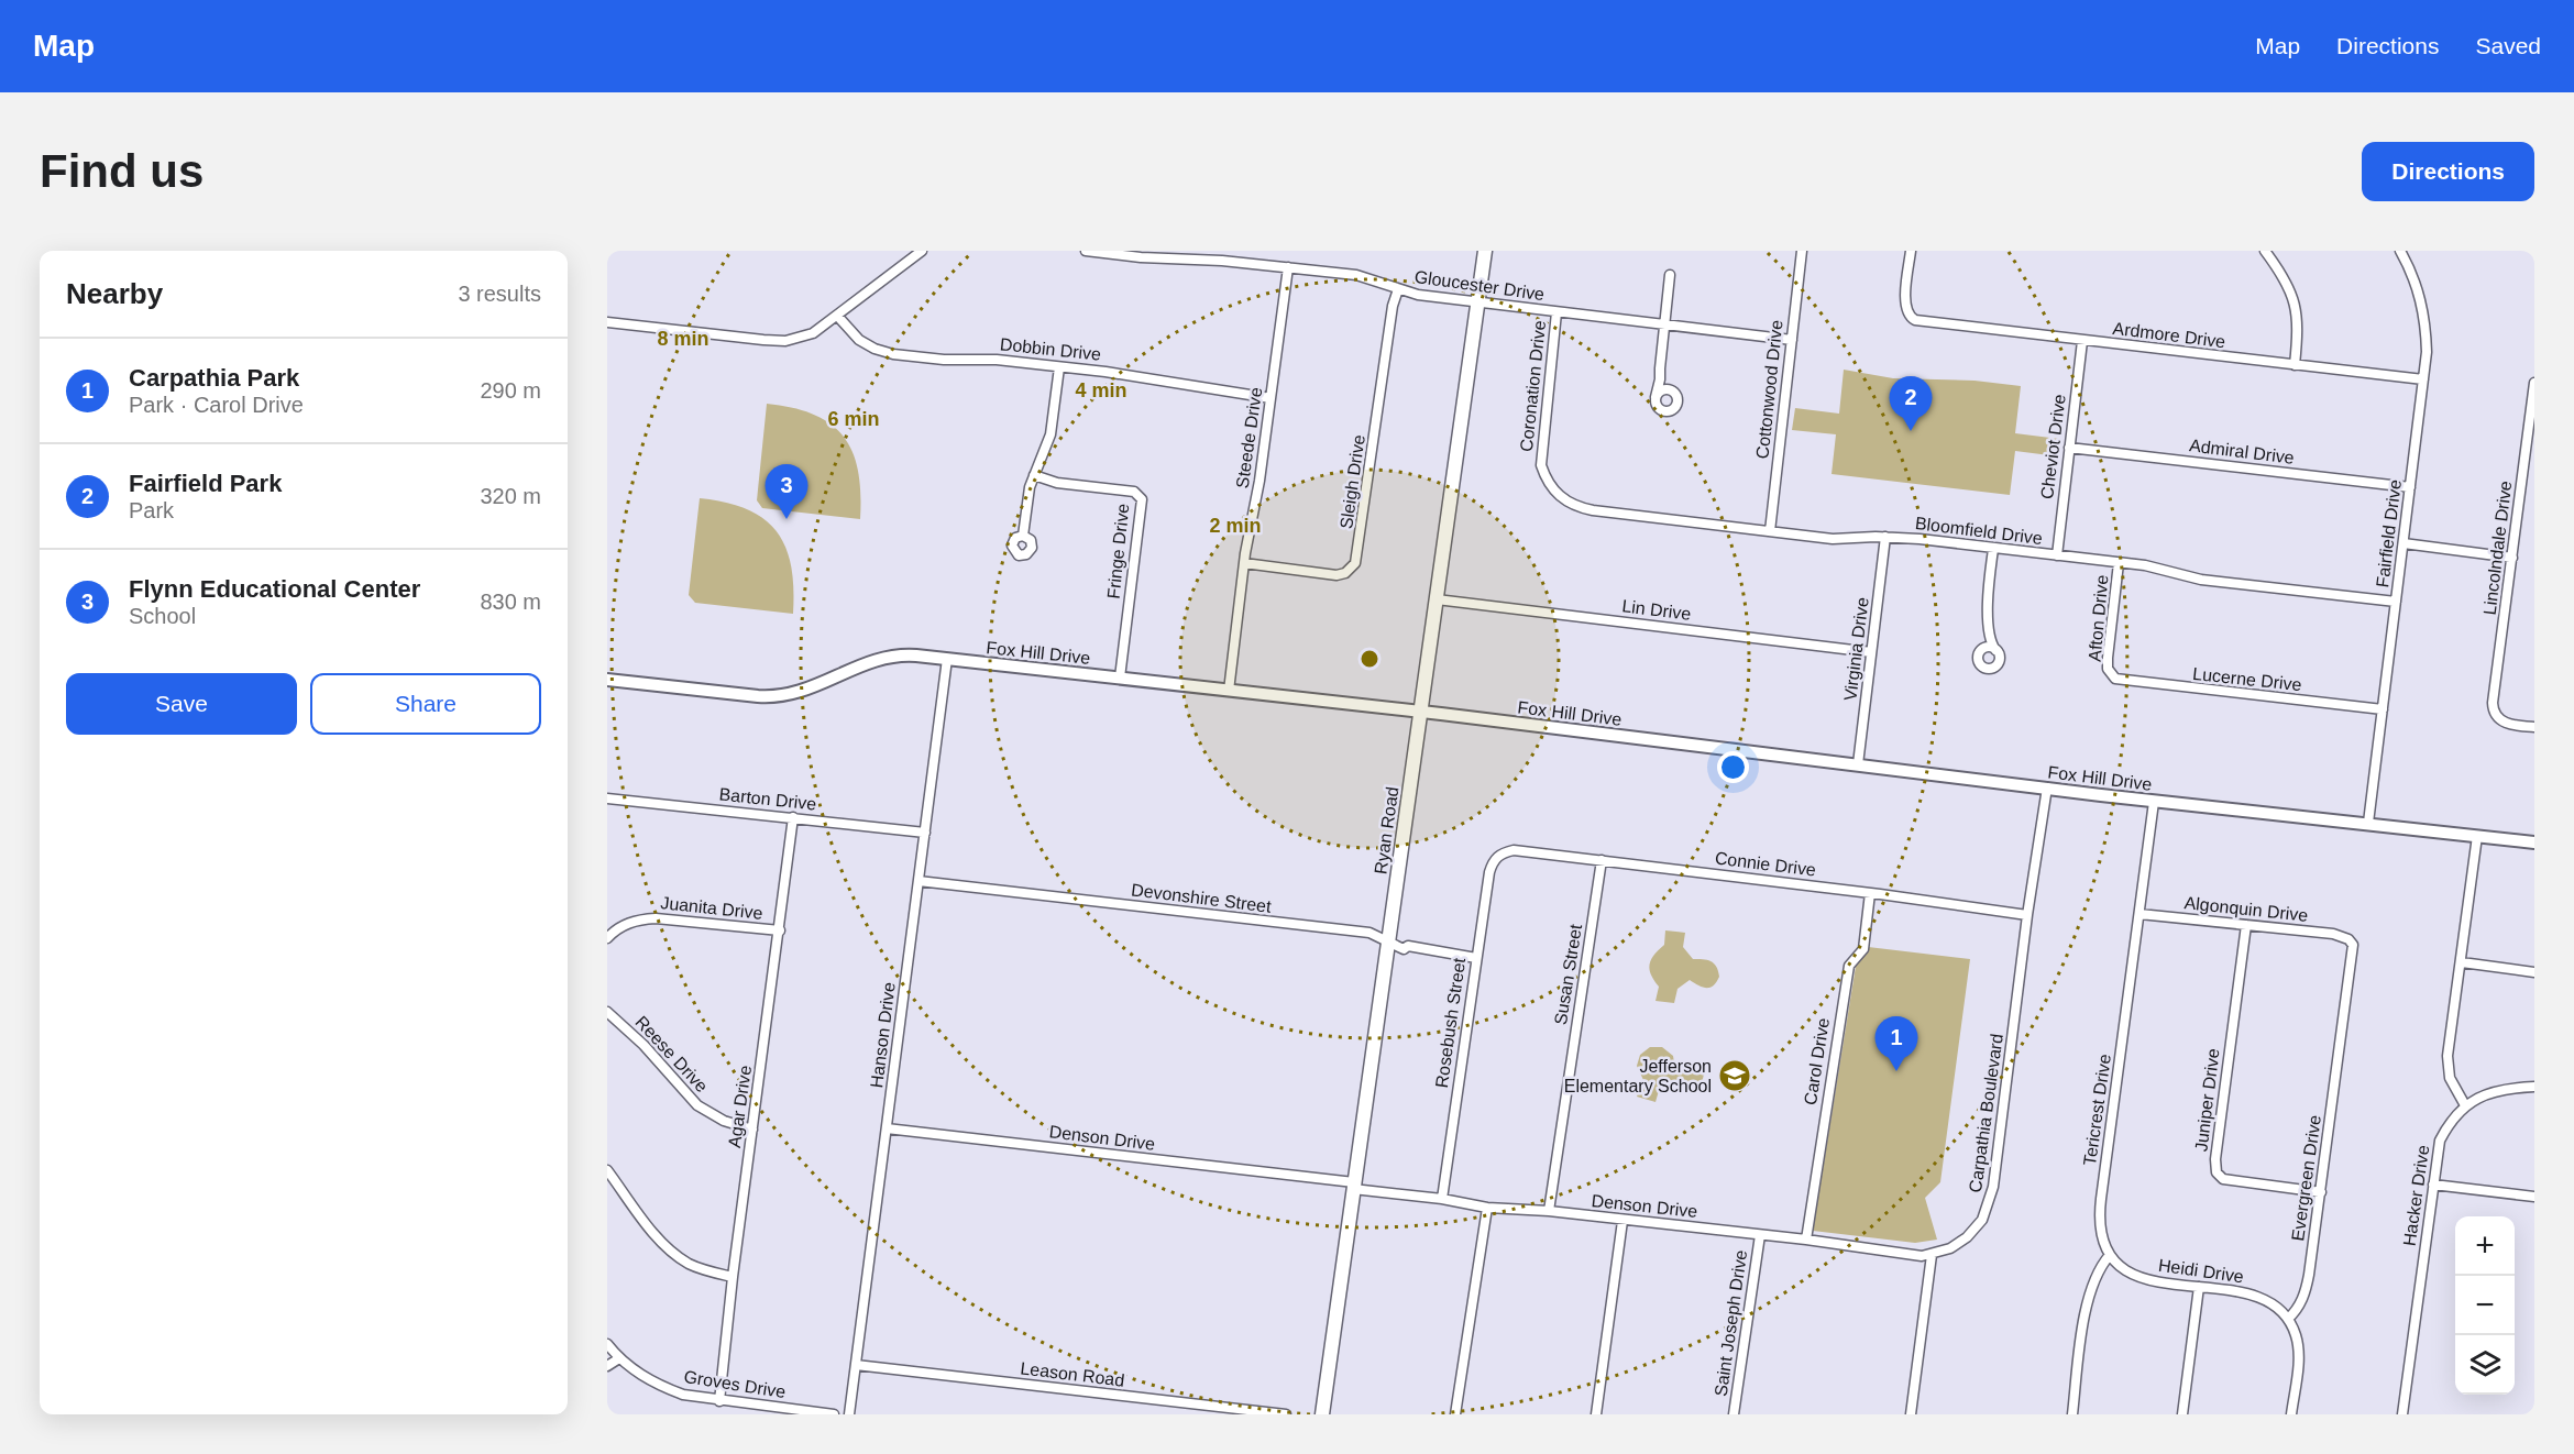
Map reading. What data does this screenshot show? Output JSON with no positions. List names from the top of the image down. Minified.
{"streets":{"main road":["Ryan Road"],"street":["Gloucester Drive","Ardmore Drive","Dobbin Drive","Coronation Drive","Cottonwood Drive","Steede Drive","Cheviot Drive","Admiral Drive","Sleigh Drive","Bloomfield Drive","Fairfield Drive","Lincolndale Drive","Fringe Drive","Lin Drive","Afton Drive","Virginia Drive","Fox Hill Drive","Lucerne Drive","Barton Drive","Connie Drive","Devonshire Street","Juanita Drive","Algonquin Drive","Susan Street","Rosebush Street","Hanson Drive","Reese Drive","Carol Drive","Juniper Drive","Agar Drive","Tericrest Drive","Carpathia Boulevard","Denson Drive","Evergreen Drive","Hacker Drive","Heidi Drive","Saint Joseph Drive","Leason Road","Groves Drive"]},"crossings":[["Gloucester Drive","Coronation Drive"],["Gloucester Drive","Cottonwood Drive"],["Gloucester Drive","Steede Drive"],["Gloucester Drive","Sleigh Drive"],["Gloucester Drive","Ryan Road"],["Ardmore Drive","Cheviot Drive"],["Ardmore Drive","Fairfield Drive"],["Dobbin Drive","Steede Drive"],["Coronation Drive","Bloomfield Drive"],["Cottonwood Drive","Bloomfield Drive"],["Steede Drive","Sleigh Drive"],["Steede Drive","Fox Hill Drive"],["Cheviot Drive","Admiral Drive"],["Cheviot Drive","Bloomfield Drive"],["Admiral Drive","Fairfield Drive"],["Bloomfield Drive","Fairfield Drive"],["Bloomfield Drive","Afton Drive"],["Bloomfield Drive","Virginia Drive"],["Fairfield Drive","Fox Hill Drive"],["Fairfield Drive","Lucerne Drive"],["Fringe Drive","Fox Hill Drive"],["Lin Drive","Virginia Drive"],["Lin Drive","Ryan Road"],["Afton Drive","Lucerne Drive"],["Virginia Drive","Fox Hill Drive"],["Fox Hill Drive","Ryan Road"],["Fox Hill Drive","Hanson Drive"],["Fox Hill Drive","Tericrest Drive"],["Fox Hill Drive","Carpathia Boulevard"],["Barton Drive","Hanson Drive"],["Barton Drive","Agar Drive"],["Ryan Road","Devonshire Street"],["Ryan Road","Denson Drive"],["Connie Drive","Susan Street"],["Connie Drive","Rosebush Street"],["Connie Drive","Carol Drive"],["Connie Drive","Carpathia Boulevard"],["Devonshire Street","Rosebush Street"],["Devonshire Street","Hanson Drive"],["Juanita Drive","Agar Drive"],["Algonquin Drive","Juniper Drive"],["Algonquin Drive","Tericrest Drive"],["Algonquin Drive","Evergreen Drive"],["Susan Street","Denson Drive"],["Rosebush Street","Denson Drive"],["Hanson Drive","Denson Drive"],["Hanson Drive","Leason Road"],["Reese Drive","Agar Drive"],["Carol Drive","Denson Drive"],["Juniper Drive","Evergreen Drive"],["Agar Drive","Groves Drive"],["Tericrest Drive","Heidi Drive"],["Carpathia Boulevard","Denson Drive"],["Denson Drive","Saint Joseph Drive"],["Evergreen Drive","Heidi Drive"]],"places":{"school or university":["Jefferson Elementary School"]},"page":{"header":"Map","nav":["Map","Directions","Saved"],"buttons":["Directions",["Save","Share"]],"title":"Find us","heading":["Nearby","3 results"],"list":[{"mark":"1","name":"Carpathia Park","note":"Park · Carol Drive","value":"290 m"},{"mark":"2","name":"Fairfield Park","note":"Park","value":"320 m"},{"mark":"3","name":"Flynn Educational Center","note":"School","value":"830 m"}],"pins":["2","3","1"],"map_buttons":["+","−"]},"rings":["8 min","4 min","6 min","2 min"]}
